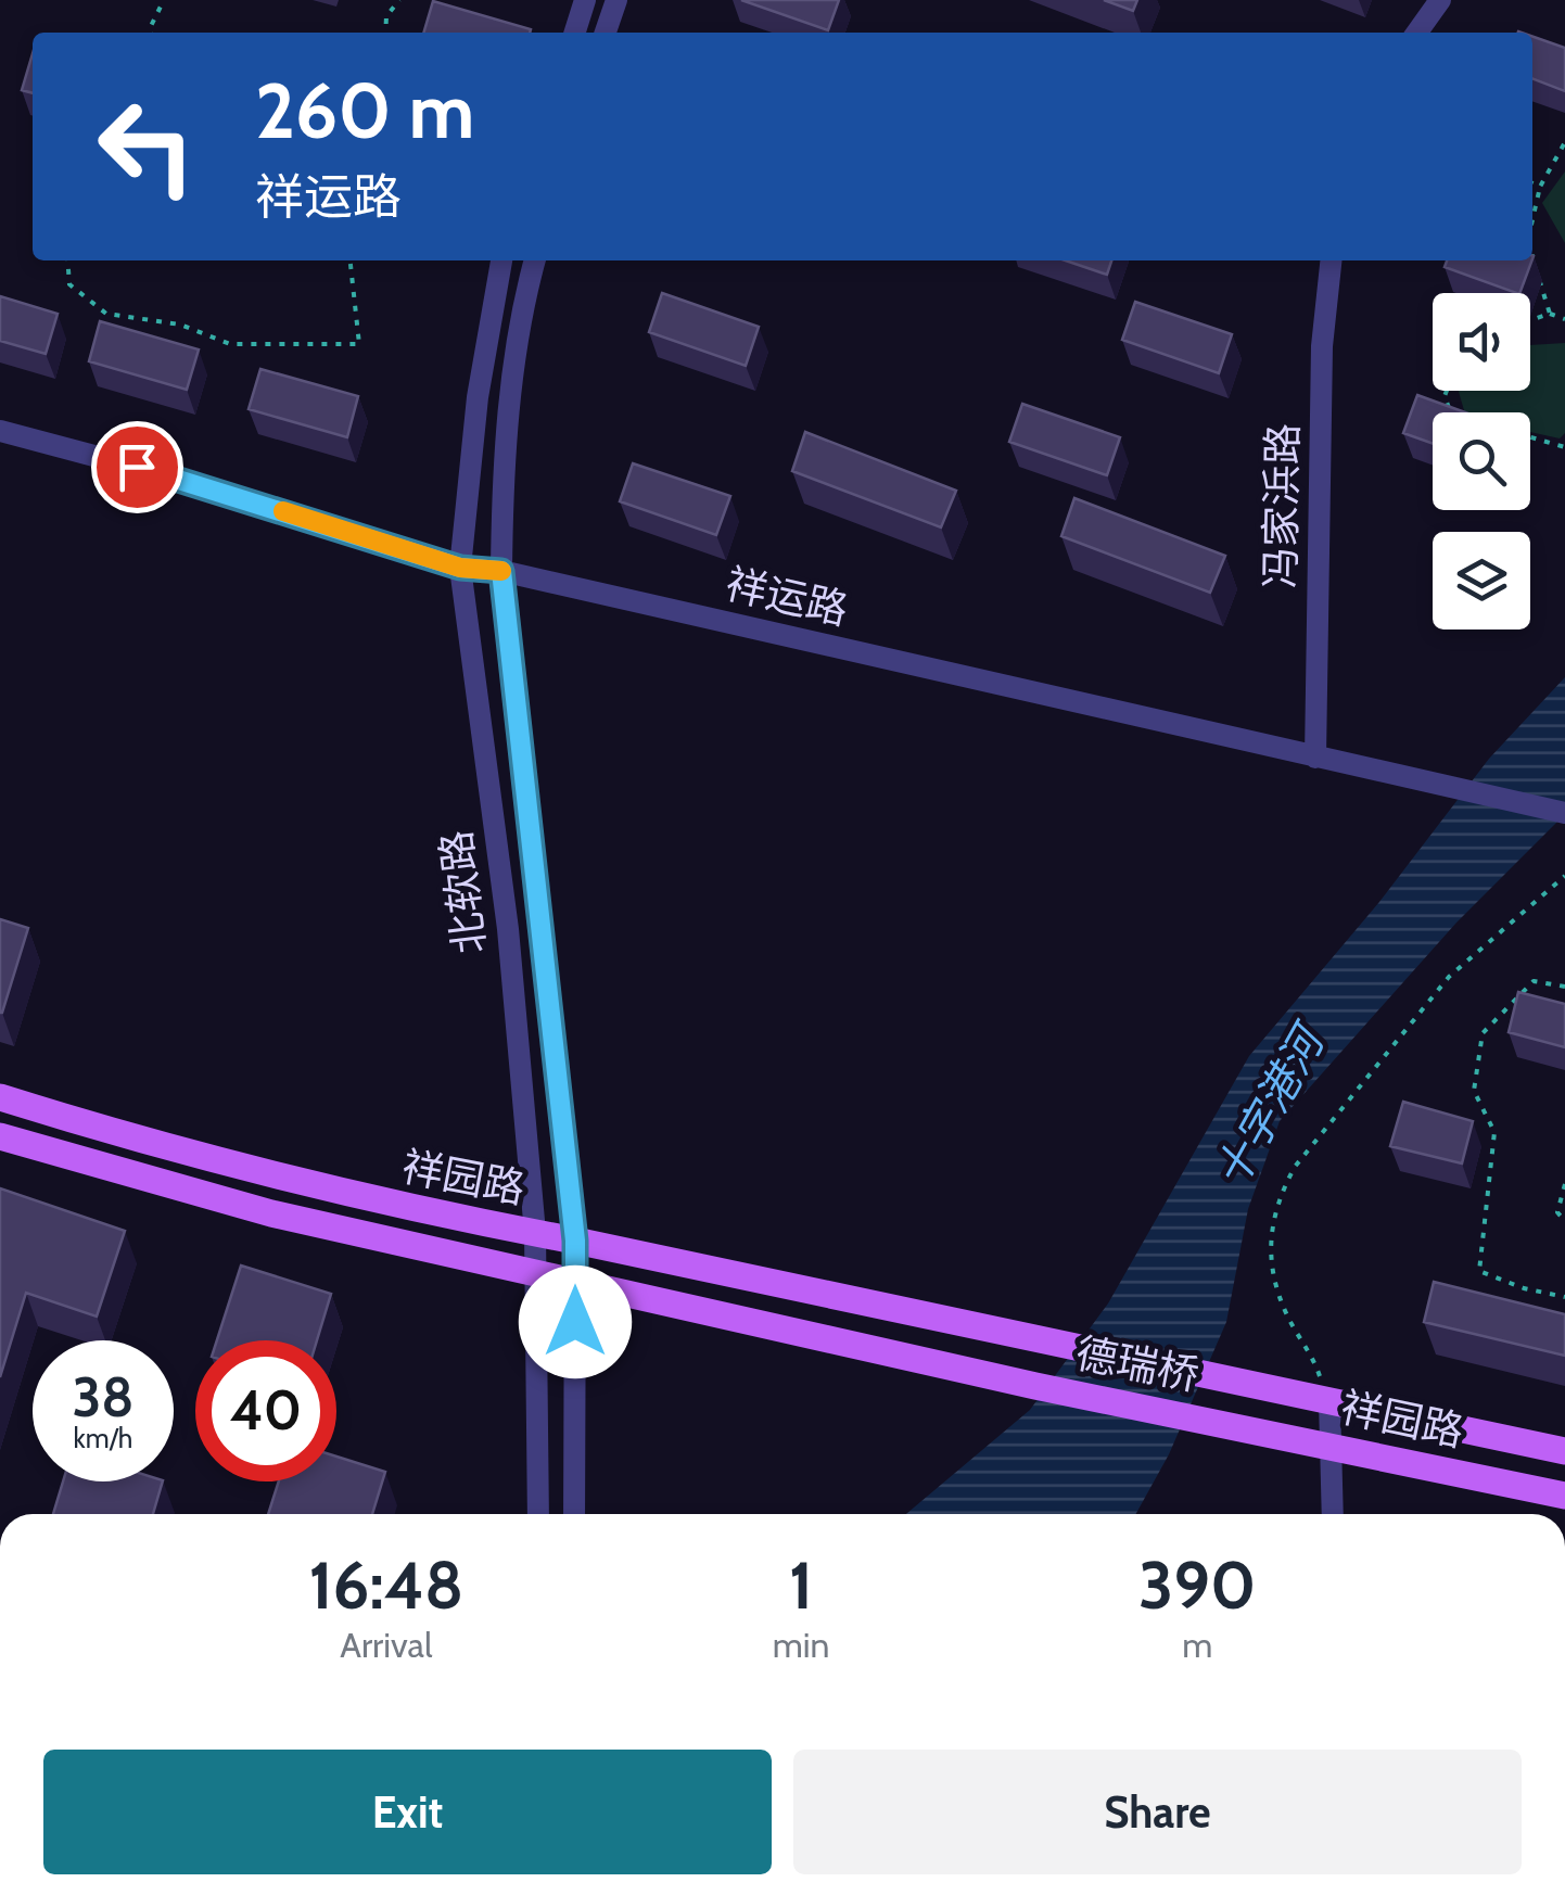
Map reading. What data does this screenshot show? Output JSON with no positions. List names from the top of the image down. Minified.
{"streets":{"main road":["祥园路","德瑞桥"],"street":["冯家浜路","祥运路","北软路"]},"crossings":[["冯家浜路","祥运路"],["祥运路","北软路"],["北软路","祥园路"],["祥园路","德瑞桥"]],"water":["十字港河"],"page":{"turn":["260 m","祥运路"],"speed":"38 km/h","limit":"40","eta":["16:48","Arrival","1","min","390","m"],"buttons":["Exit","Share"]}}
